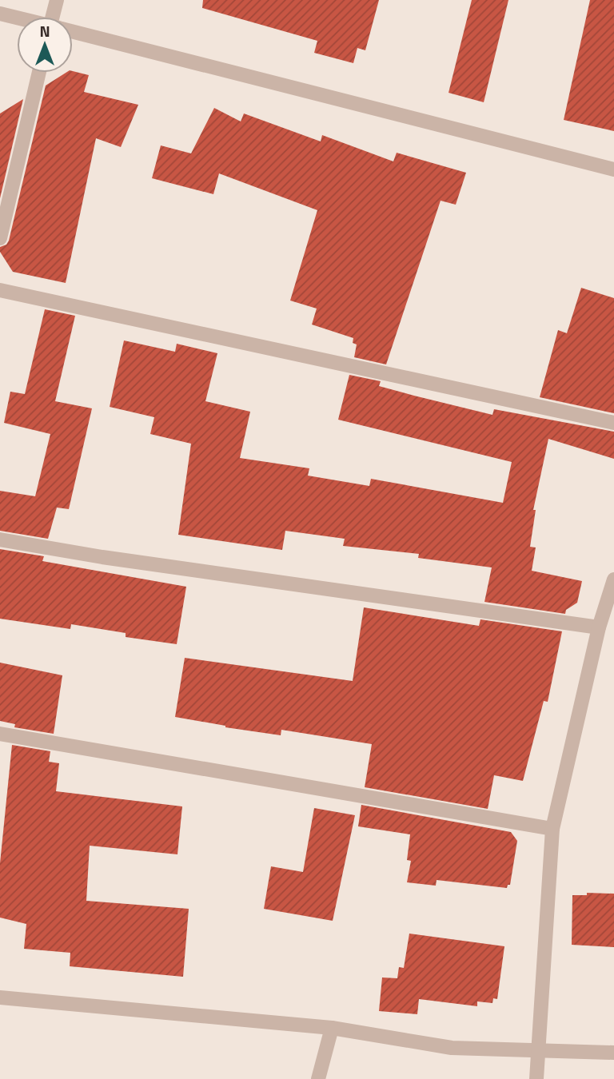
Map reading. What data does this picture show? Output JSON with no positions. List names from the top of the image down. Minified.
{"north":"top"}
